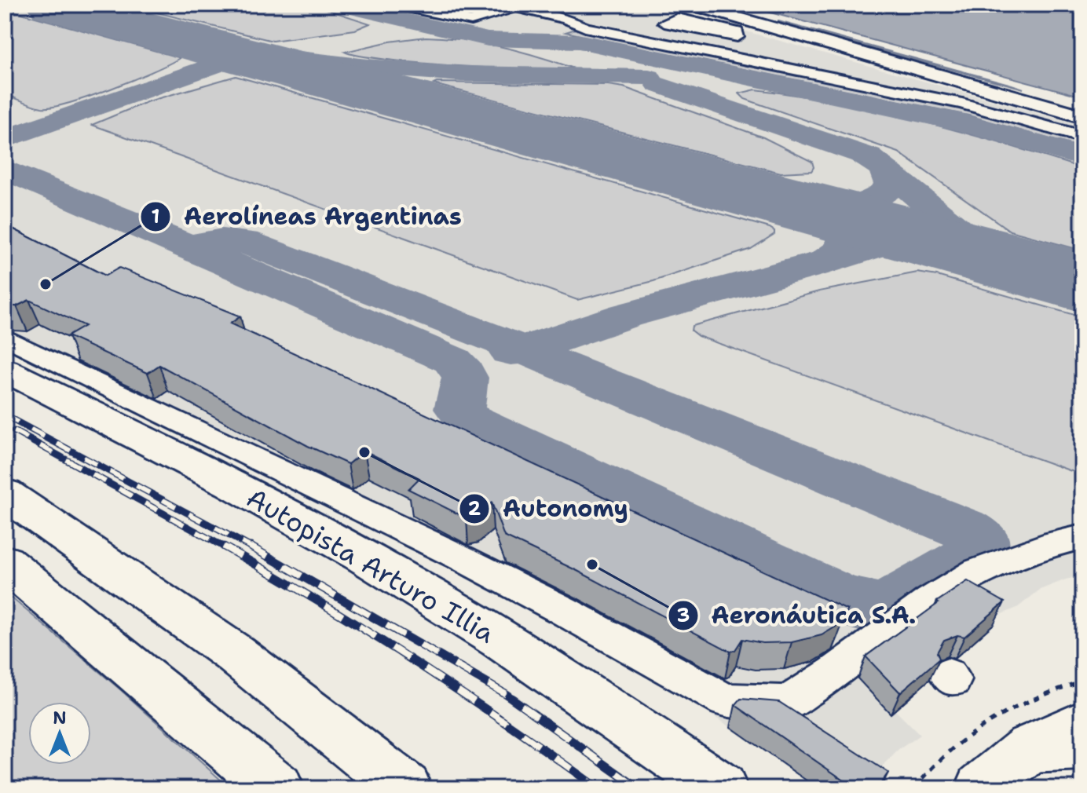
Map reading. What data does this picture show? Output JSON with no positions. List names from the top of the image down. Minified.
{"streets":{"main road":["Autopista Arturo Illia"]},"places":["Aerolíneas Argentinas","Autonomy","Aeronáutica S.A."],"north":"top"}
